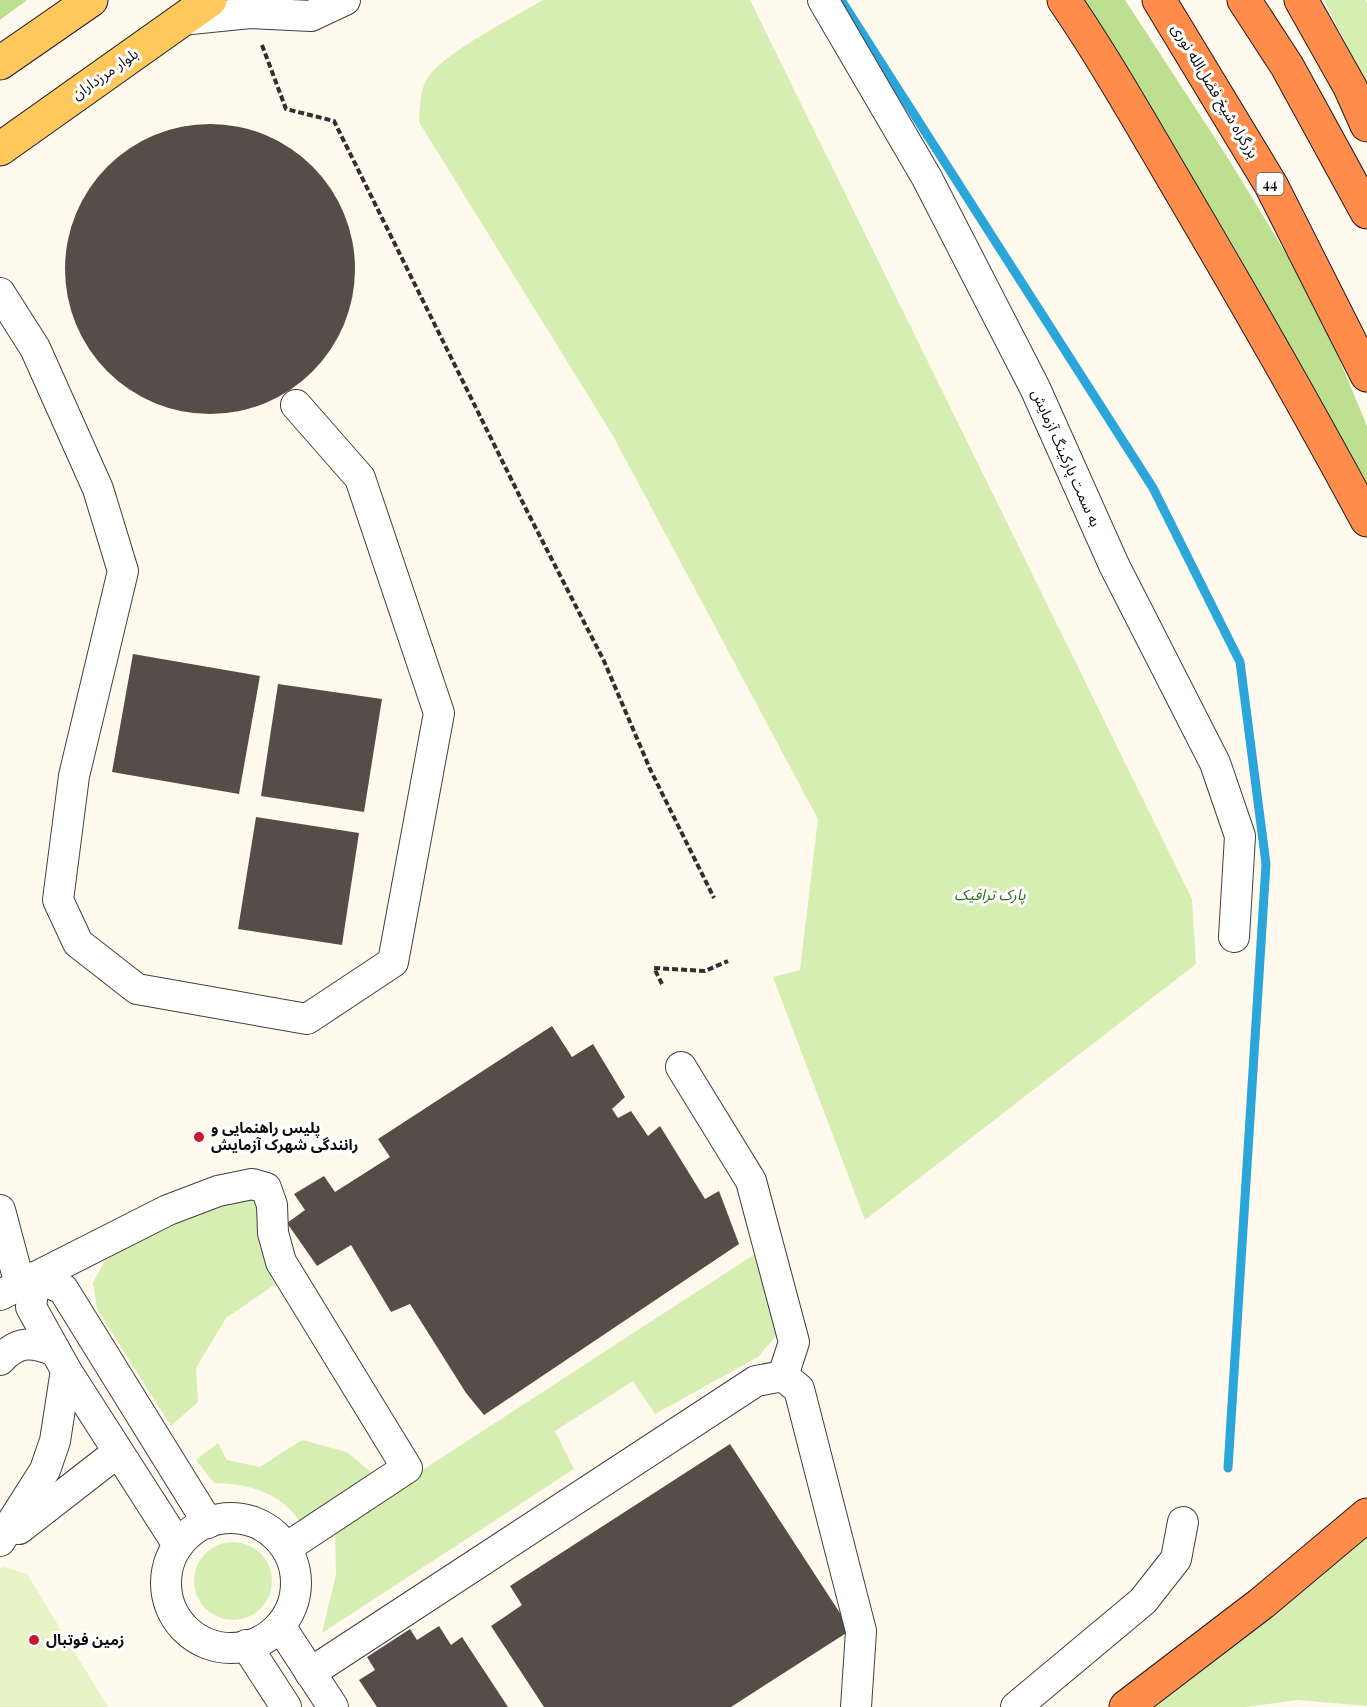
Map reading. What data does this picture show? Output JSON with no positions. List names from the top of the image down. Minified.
{"streets":{"highway":["بزرگراه شیخ فضل‌الله نوری","44"],"main road":["بلوار مرزداران"],"lane":["به سمت پارکینگ آزمایش"]},"parks":["پارک ترافیک"],"places":["پلیس راهنمایی و رانندگی شهرک آزمایش","زمین فوتبال"]}
